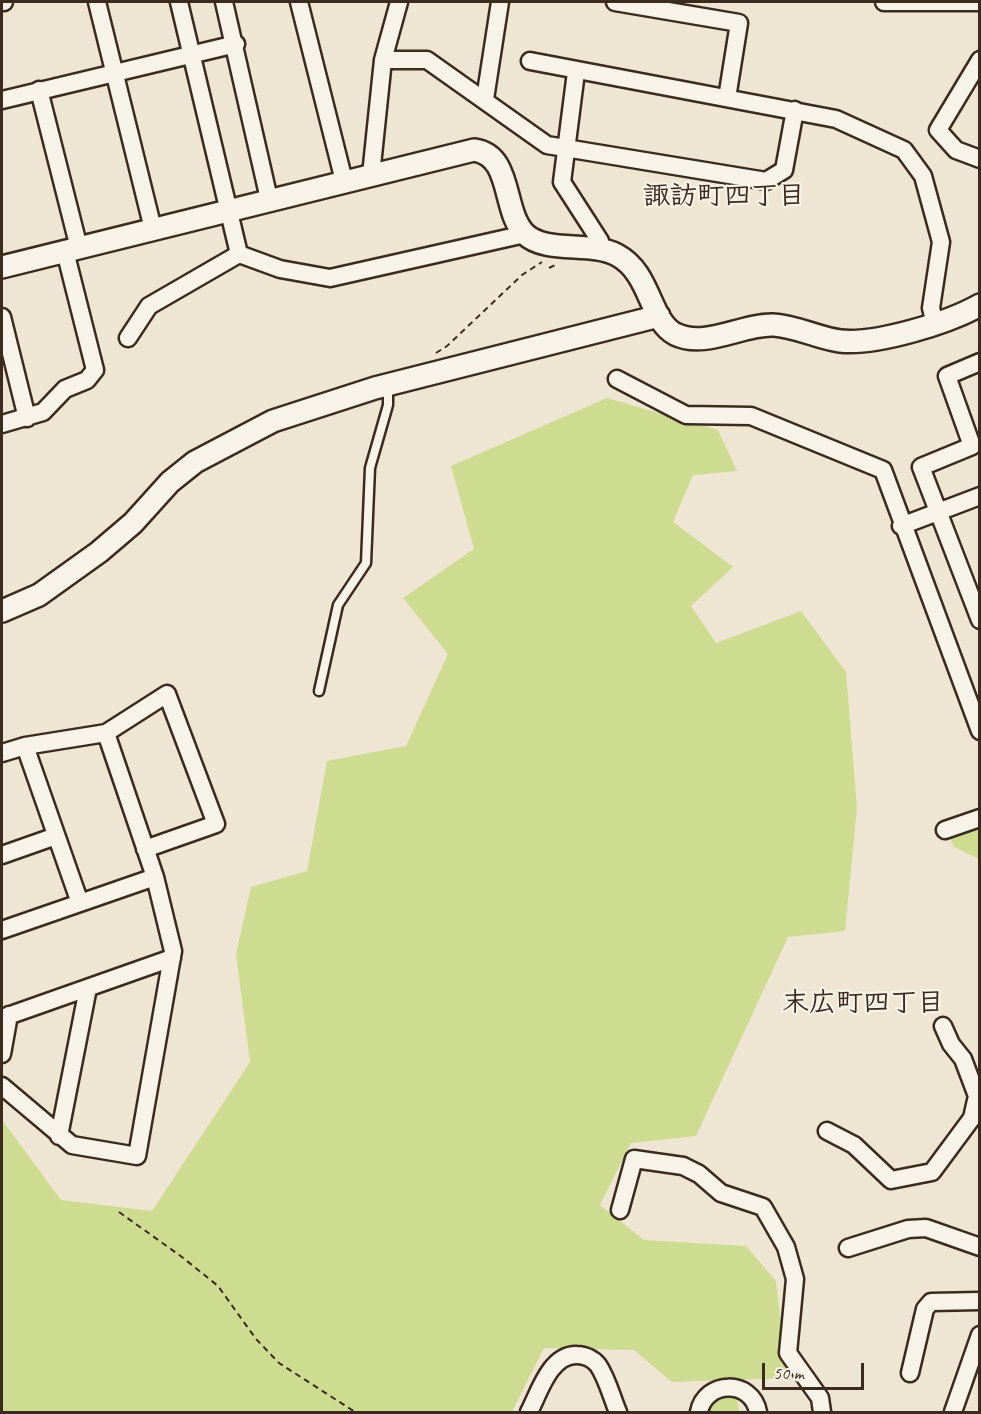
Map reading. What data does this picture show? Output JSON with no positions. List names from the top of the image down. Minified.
{"districts":["諏訪町四丁目","末広町四丁目"],"scale_bar":"50 m"}
